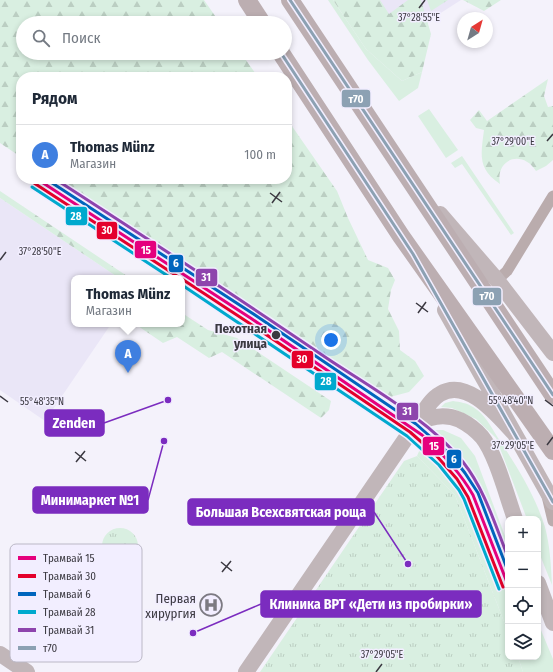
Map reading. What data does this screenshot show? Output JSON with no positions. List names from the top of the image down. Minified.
{"places":{"other":["Пехотная улица","Zenden","Минимаркет №1","Большая Всехсвятская роща","Клиника ВРТ «Дети из пробирки»"],"hospital":["Первая хирургия"]},"lines":["transit line т70","tram line 15","tram line 30","tram line 6","tram line 31","tram line 28"],"legend":["Трамвай 15","Трамвай 30","Трамвай 6","Трамвай 28","Трамвай 31","т70"],"north":"top right","page":{"search":"Поиск","heading":"Рядом","list":[{"mark":"A","name":"Thomas Münz","note":"Магазин","value":"100 m"}],"popup":["Thomas Münz","Магазин"],"pins":"A","map_buttons":["+","−"]},"coordinates":["37°28'55\"E","37°29'00\"E","37°28'50\"E","55°48'40\"N","55°48'35\"N","37°29'05\"E"]}
